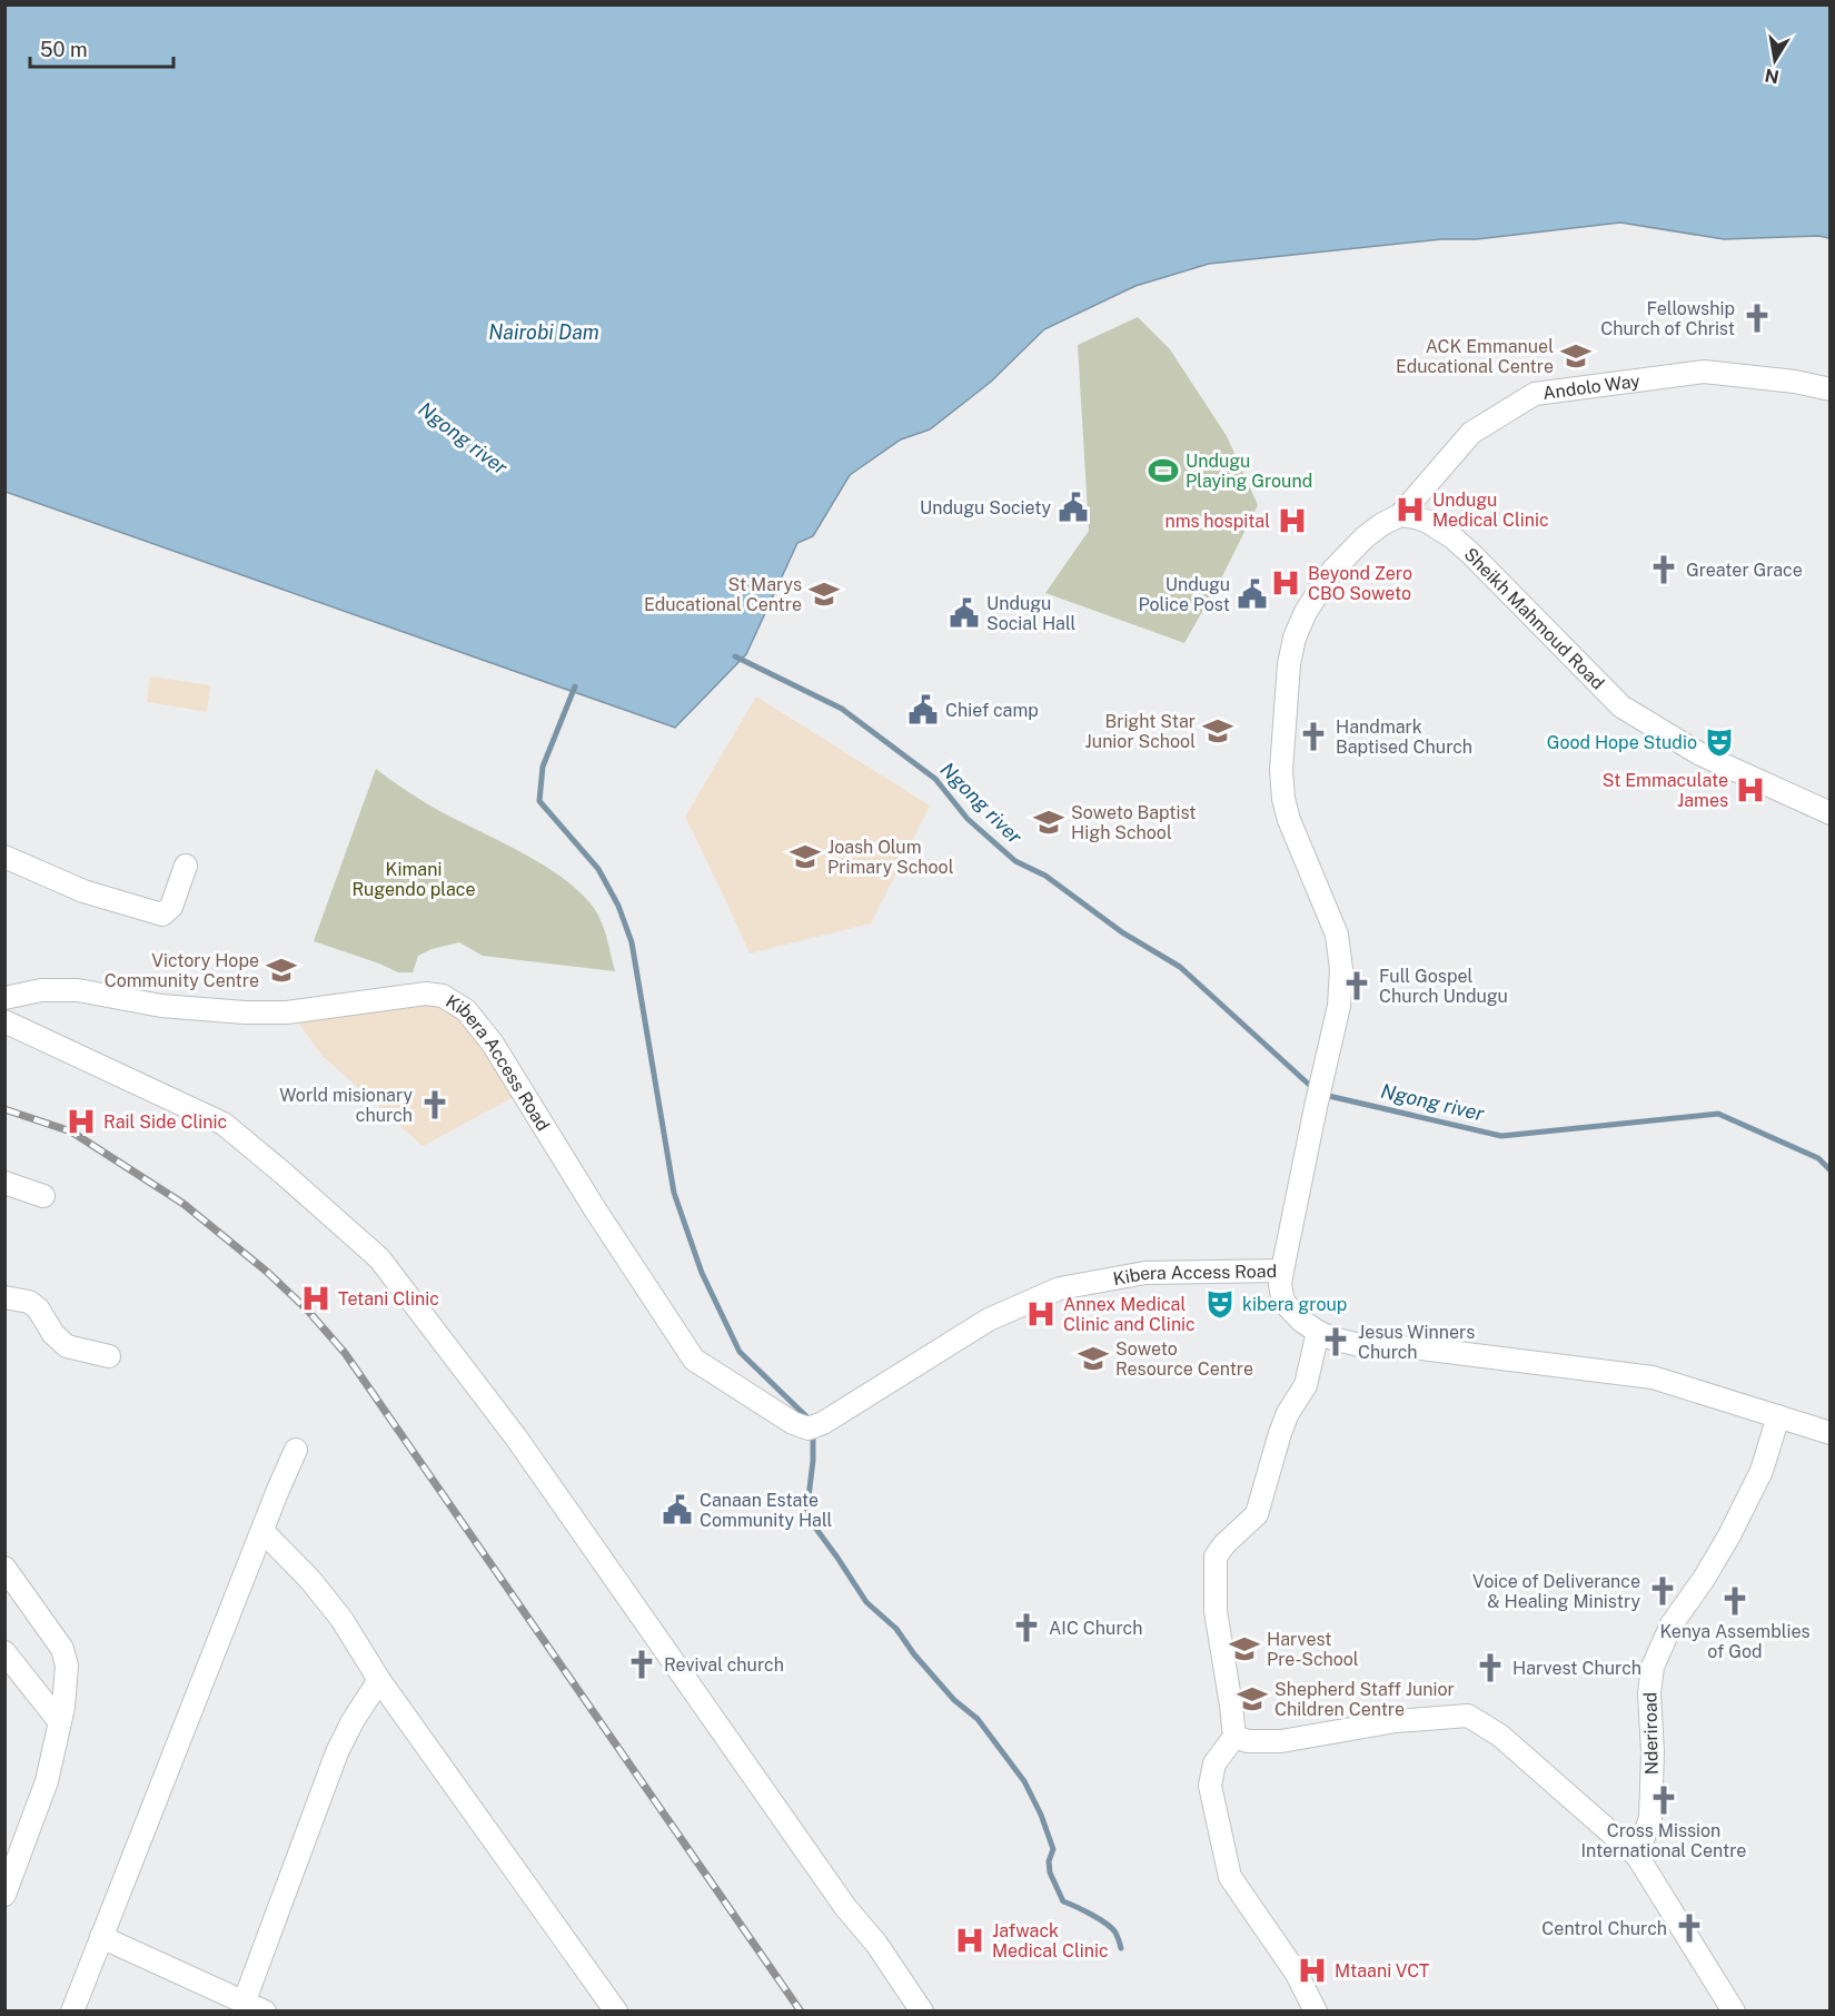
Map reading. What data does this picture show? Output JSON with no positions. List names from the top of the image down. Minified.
{"streets":{"street":["Andolo Way","Sheikh Mahmoud Road","Kibera Access Road","Nderiroad"]},"crossings":[["Andolo Way","Sheikh Mahmoud Road"],["Andolo Way","Kibera Access Road"],["Sheikh Mahmoud Road","Kibera Access Road"]],"water":["Nairobi Dam","Ngong river"],"parks":["Kimani Rugendo place"],"places":{"church":["Fellowship Church of Christ","Greater Grace","Handmark Baptised Church","Full Gospel Church Undugu","World misionary church","Jesus Winners Church","Voice of Deliverance & Healing Ministry","Kenya Assemblies of God","AIC Church","Revival church","Harvest Church","Cross Mission International Centre","Centrol Church"],"school or university":["ACK Emmanuel Educational Centre","St Marys Educational Centre","Bright Star Junior School","Soweto Baptist High School","Joash Olum Primary School","Victory Hope Community Centre","Soweto Resource Centre","Harvest Pre-School","Shepherd Staff Junior Children Centre"],"sports":["Undugu Playing Ground"],"public building":["Undugu Society","Undugu Police Post","Undugu Social Hall","Chief camp","Canaan Estate Community Hall"],"hospital":["Undugu Medical Clinic","nms hospital","Beyond Zero CBO Soweto","St Emmaculate James","Rail Side Clinic","Tetani Clinic","Annex Medical Clinic and Clinic","Jafwack Medical Clinic","Mtaani VCT"],"theatre":["Good Hope Studio","kibera group"]},"scale_bar":"50 m","north":"bottom"}
